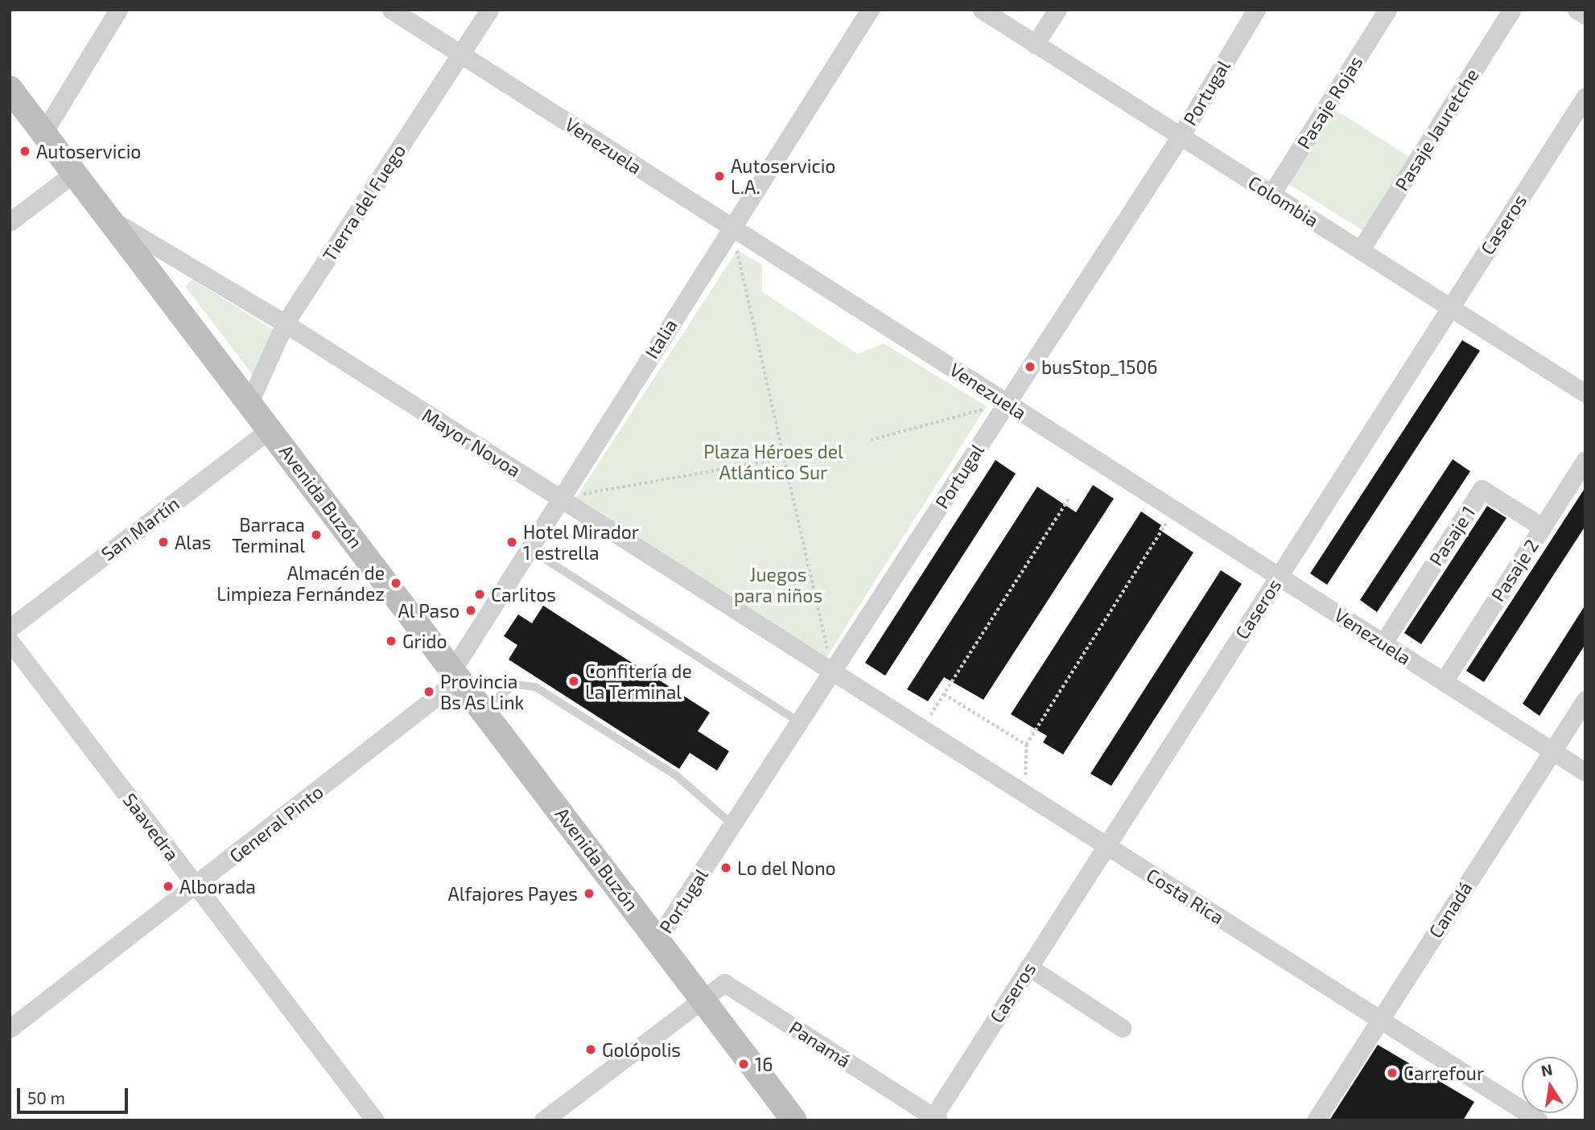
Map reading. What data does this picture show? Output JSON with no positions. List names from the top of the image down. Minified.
{"streets":{"main road":["Avenida Buzón"],"street":["Portugal","Pasaje Rojas","Pasaje Jauretche","Venezuela","Colombia","Tierra del Fuego","Caseros","Italia","Mayor Novoa","San Martín","Pasaje 1","Pasaje 2","General Pinto","Saavedra","Costa Rica","Canadá","Panamá"]},"crossings":[["Portugal","Venezuela"],["Portugal","Colombia"],["Portugal","Mayor Novoa"],["Portugal","Avenida Buzón"],["Portugal","Costa Rica"],["Pasaje Rojas","Colombia"],["Pasaje Jauretche","Colombia"],["Venezuela","Tierra del Fuego"],["Venezuela","Caseros"],["Venezuela","Italia"],["Venezuela","Pasaje 1"],["Venezuela","Pasaje 2"],["Venezuela","Canadá"],["Colombia","Caseros"],["Tierra del Fuego","Mayor Novoa"],["Tierra del Fuego","Avenida Buzón"],["Caseros","Costa Rica"],["Caseros","Panamá"],["Italia","Mayor Novoa"],["Italia","Avenida Buzón"],["Italia","General Pinto"],["Mayor Novoa","Avenida Buzón"],["Mayor Novoa","Costa Rica"],["Avenida Buzón","San Martín"],["Avenida Buzón","General Pinto"],["Avenida Buzón","Panamá"],["Pasaje 1","Pasaje 2"],["General Pinto","Saavedra"],["Costa Rica","Canadá"]],"parks":["Plaza Héroes del Atlántico Sur","Juegos para niños"],"places":["Autoservicio","Autoservicio L.A.","busStop_1506","Barraca Terminal","Alas","Hotel Mirador 1 estrella","Almacén de Limpieza Fernández","Carlitos","Al Paso","Grido","Confitería de La Terminal","Provincia Bs As Link","Lo del Nono","Alborada","Alfajores Payes","Golópolis","16","Carrefour"],"scale_bar":"50 m","north":"top"}
